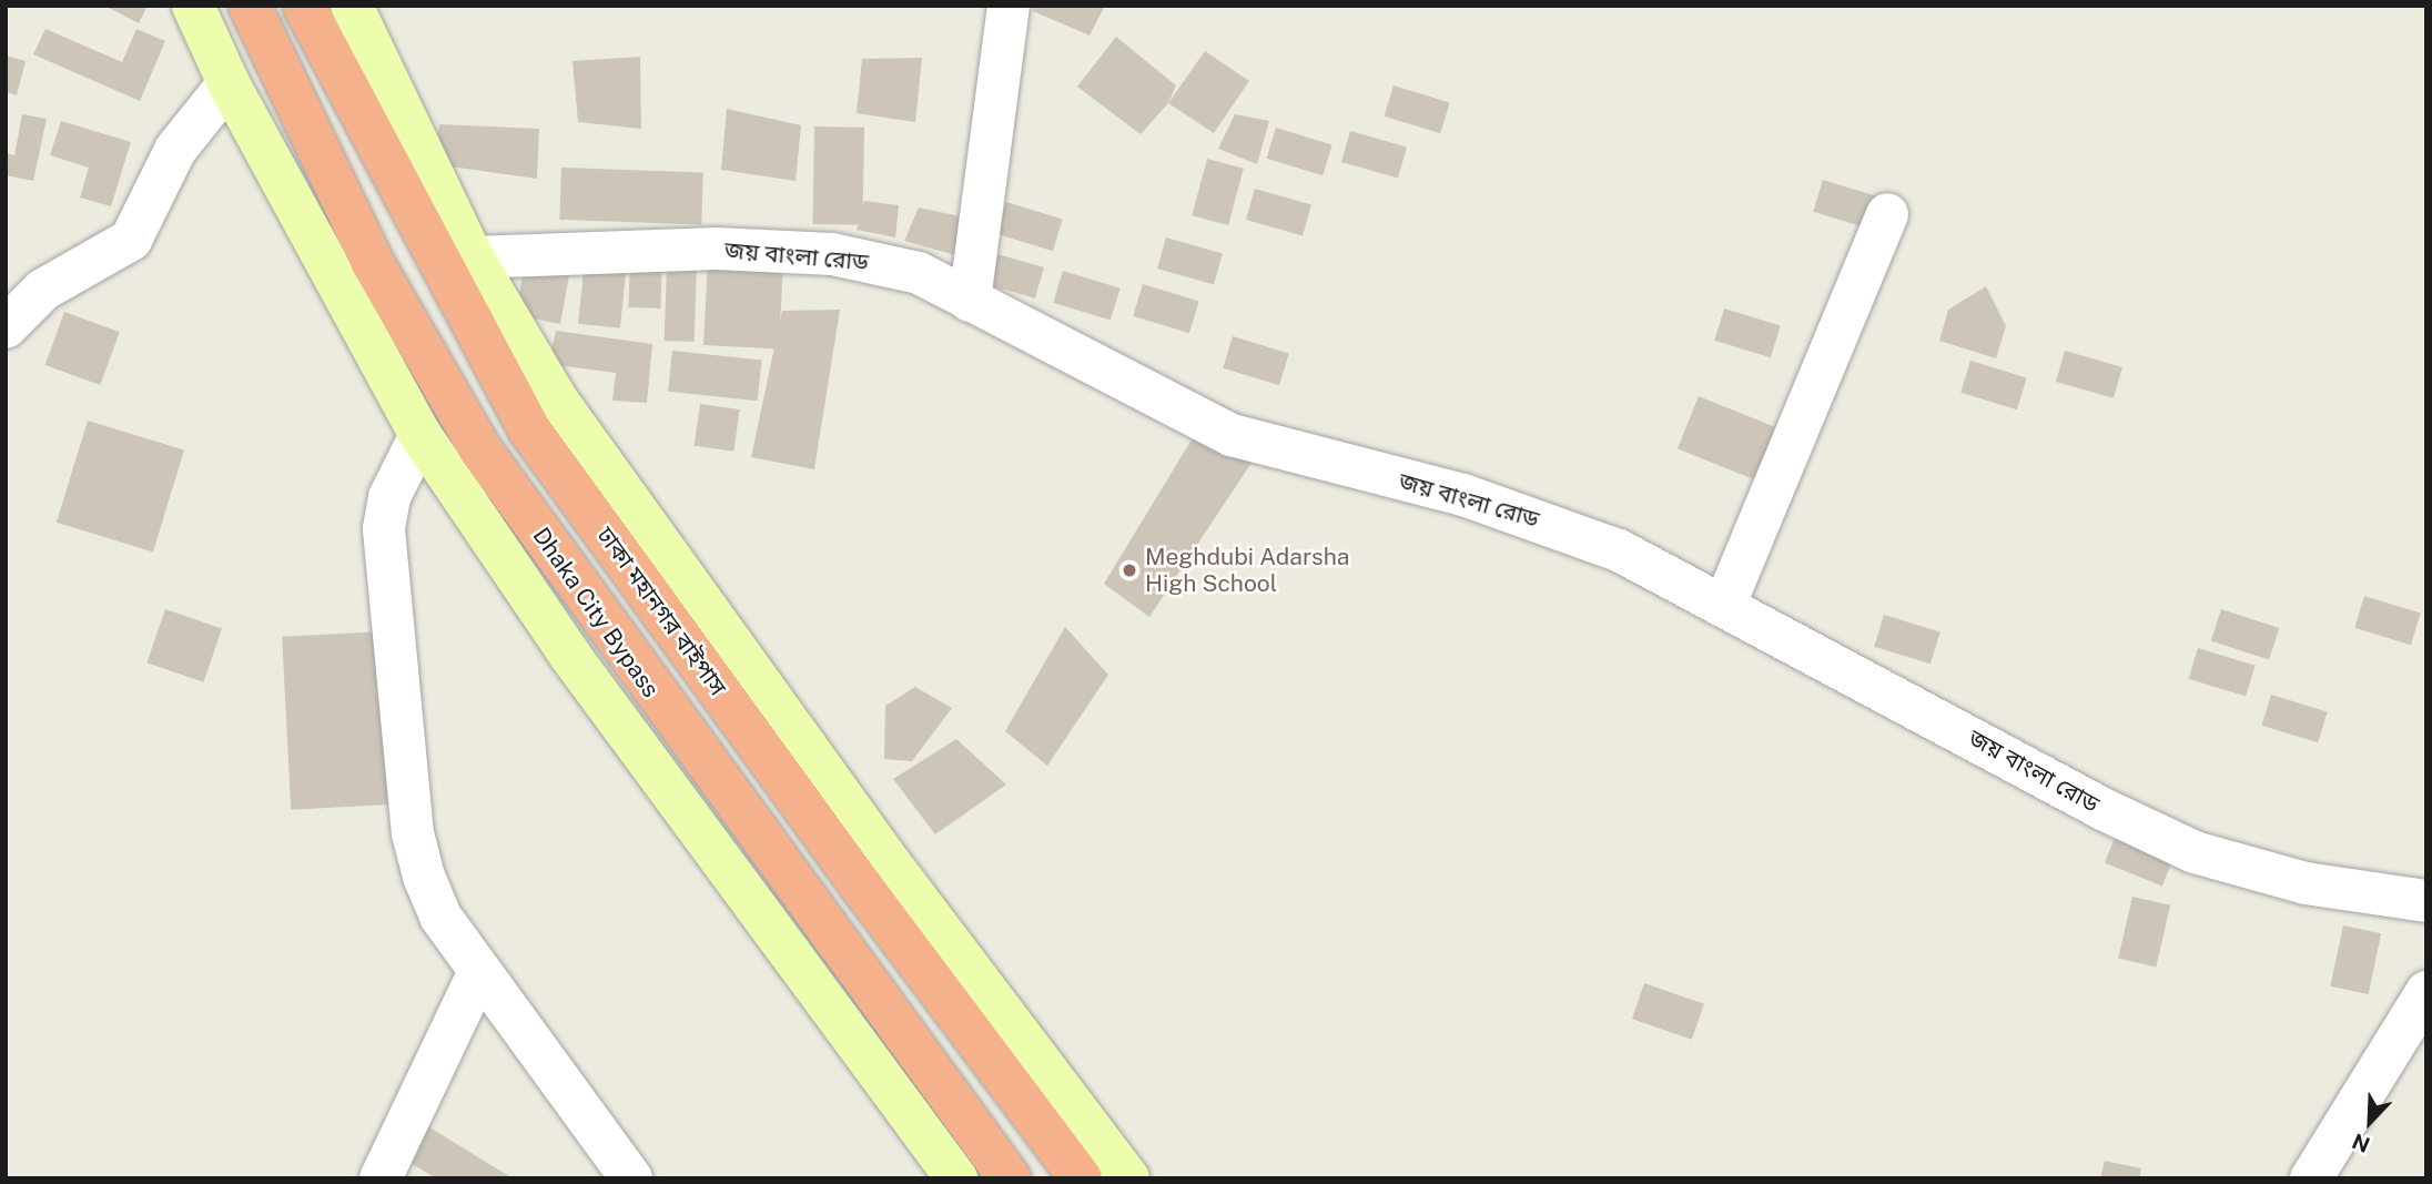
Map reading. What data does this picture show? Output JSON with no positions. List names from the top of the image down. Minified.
{"streets":{"highway":["ঢাকা মহানগর বাইপাস","Dhaka City Bypass"],"street":["জয় বাংলা রোড"]},"places":["Meghdubi Adarsha High School"],"north":"bottom left"}
